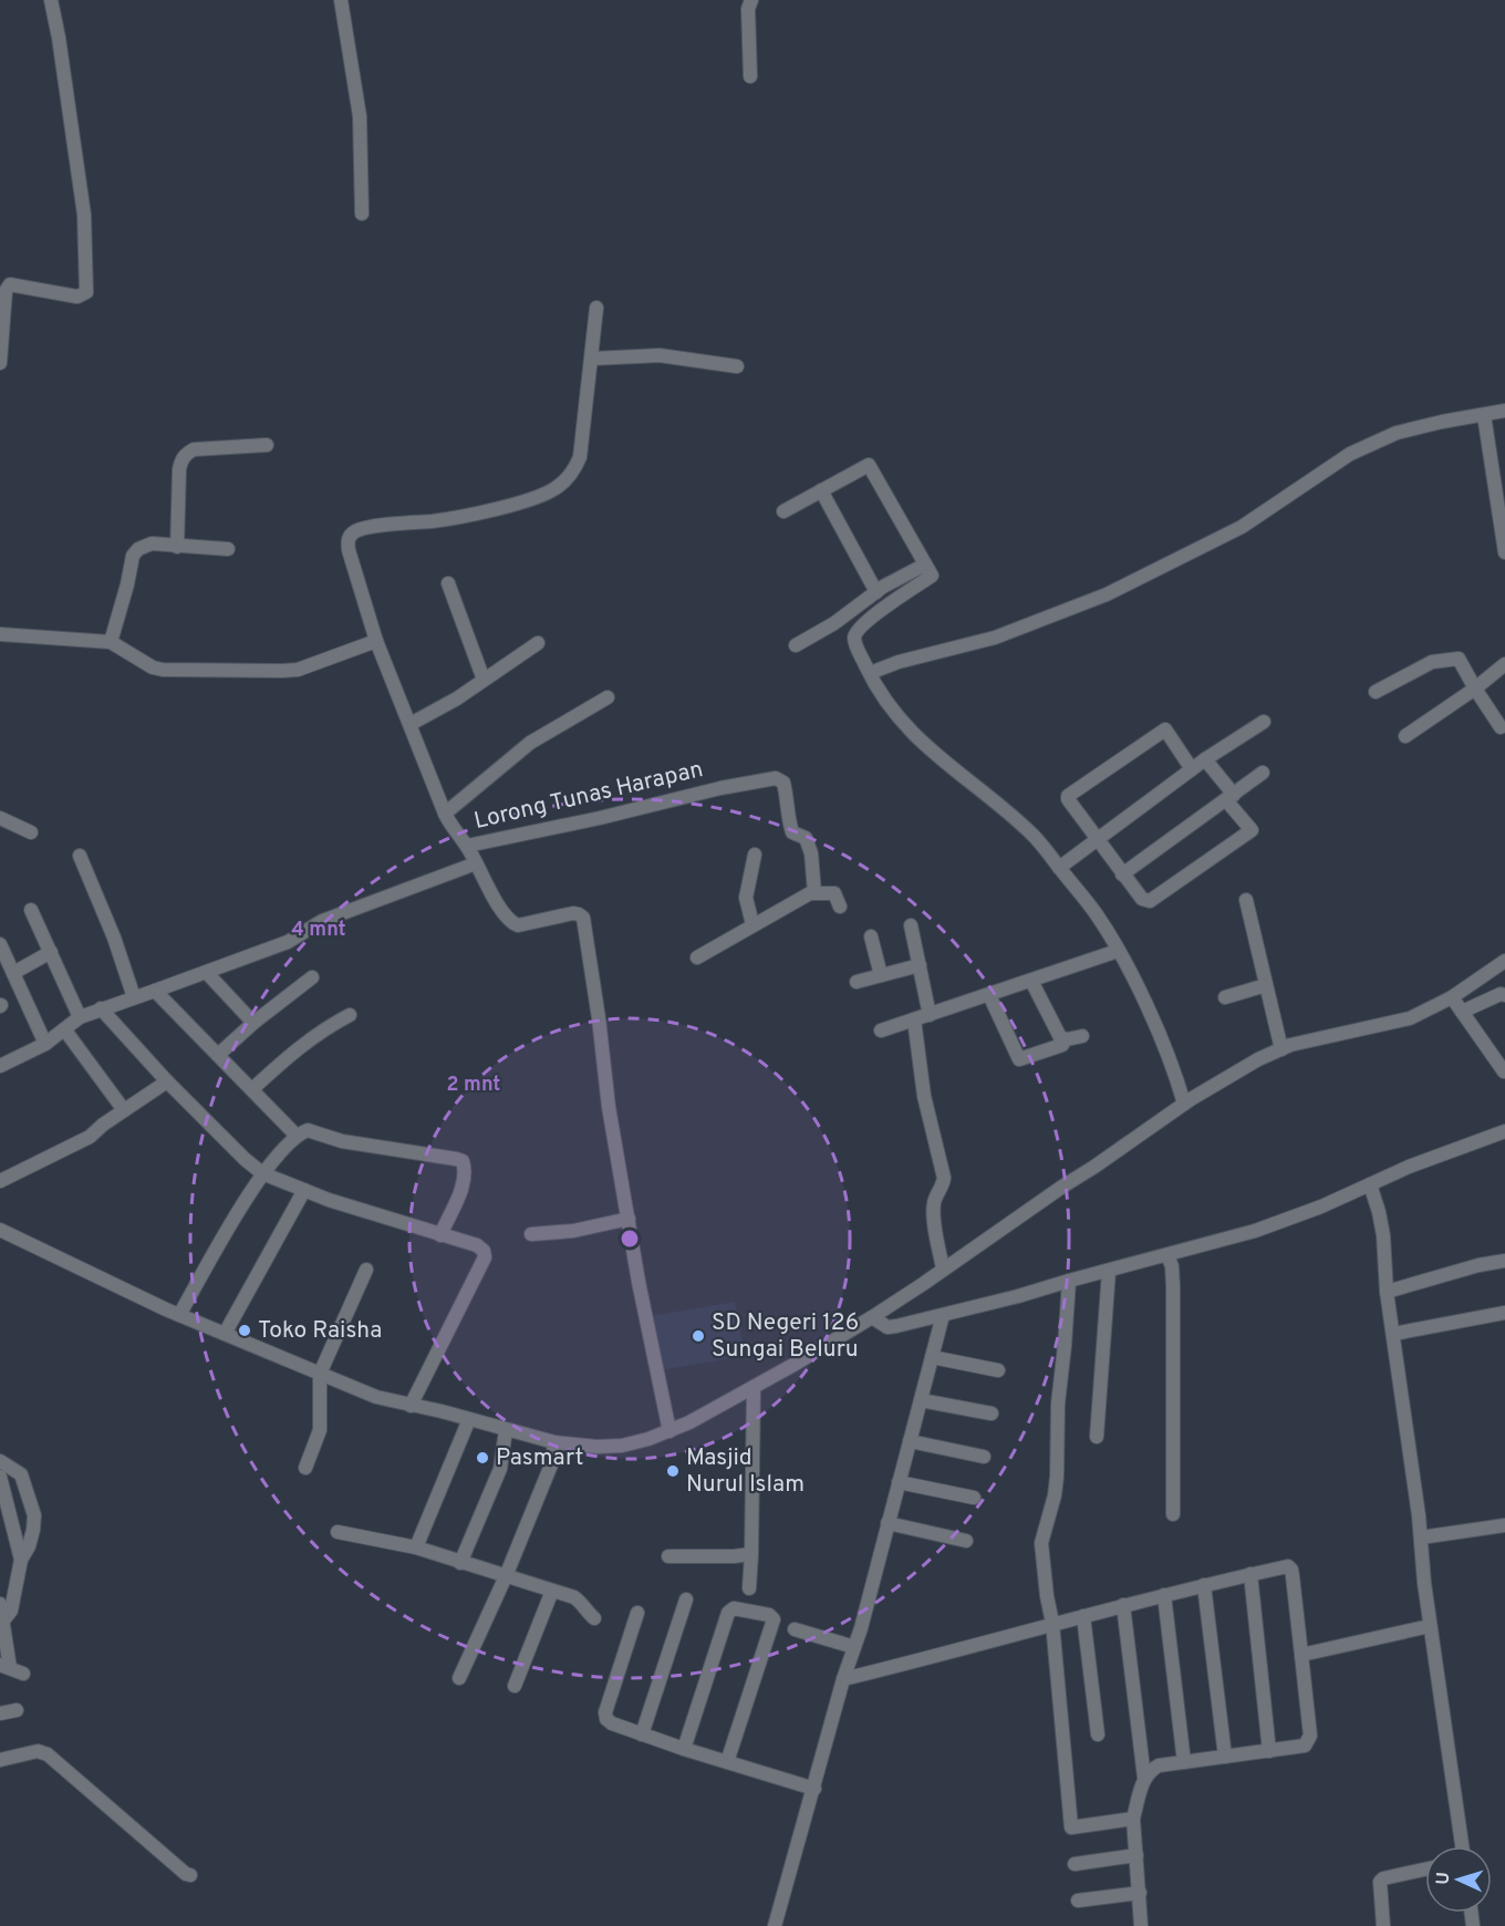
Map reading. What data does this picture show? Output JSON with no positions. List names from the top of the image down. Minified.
{"streets":{"street":["Lorong Tunas Harapan"]},"places":["Toko Raisha","SD Negeri 126 Sungai Beluru","Pasmart","Masjid Nurul Islam"],"north":"left","rings":["4 mnt","2 mnt"]}
